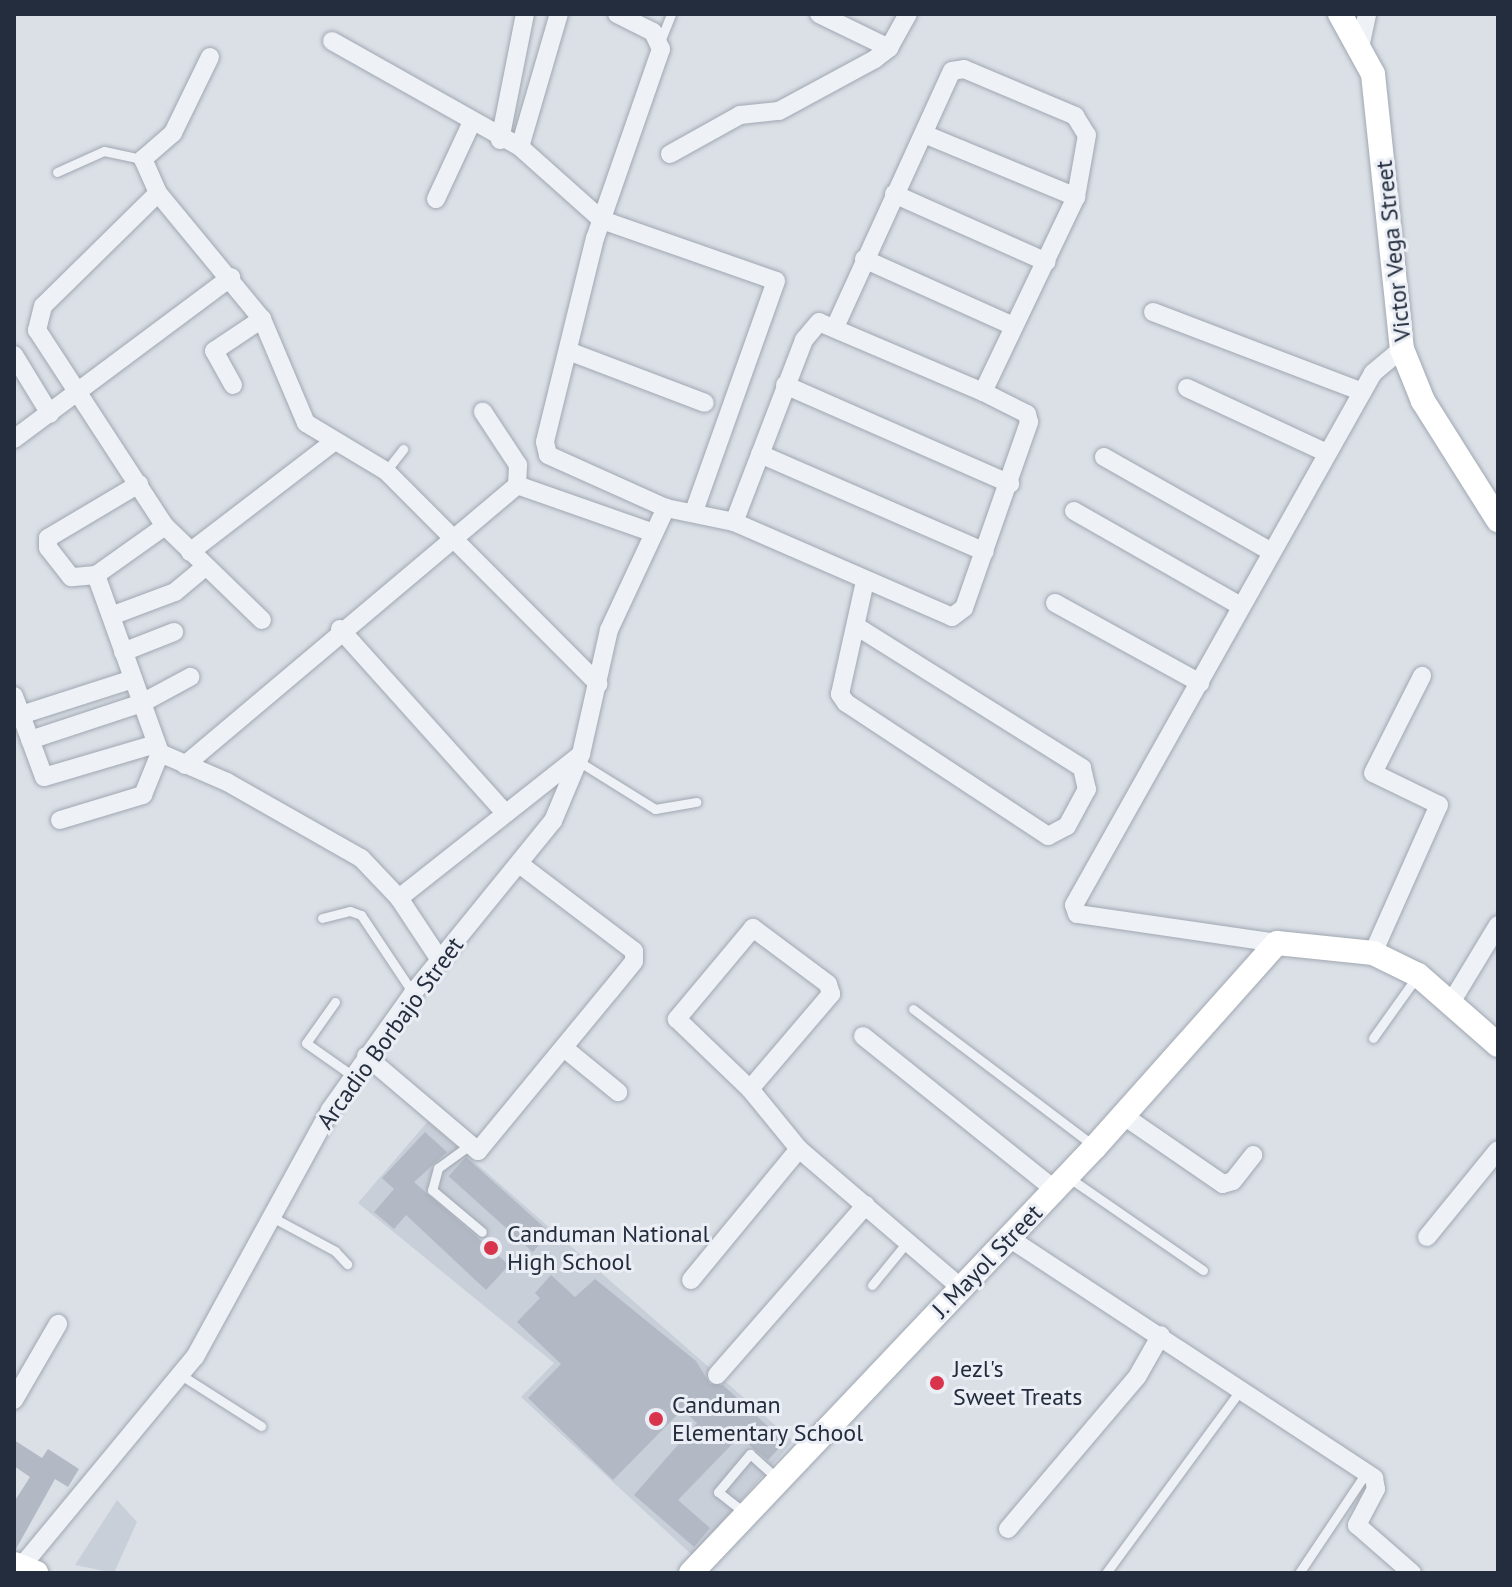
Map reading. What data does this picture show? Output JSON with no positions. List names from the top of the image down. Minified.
{"streets":{"street":["Victor Vega Street","Arcadio Borbajo Street","J. Mayol Street"]},"places":["Canduman National High School","Jezl's Sweet Treats","Canduman Elementary School"]}
